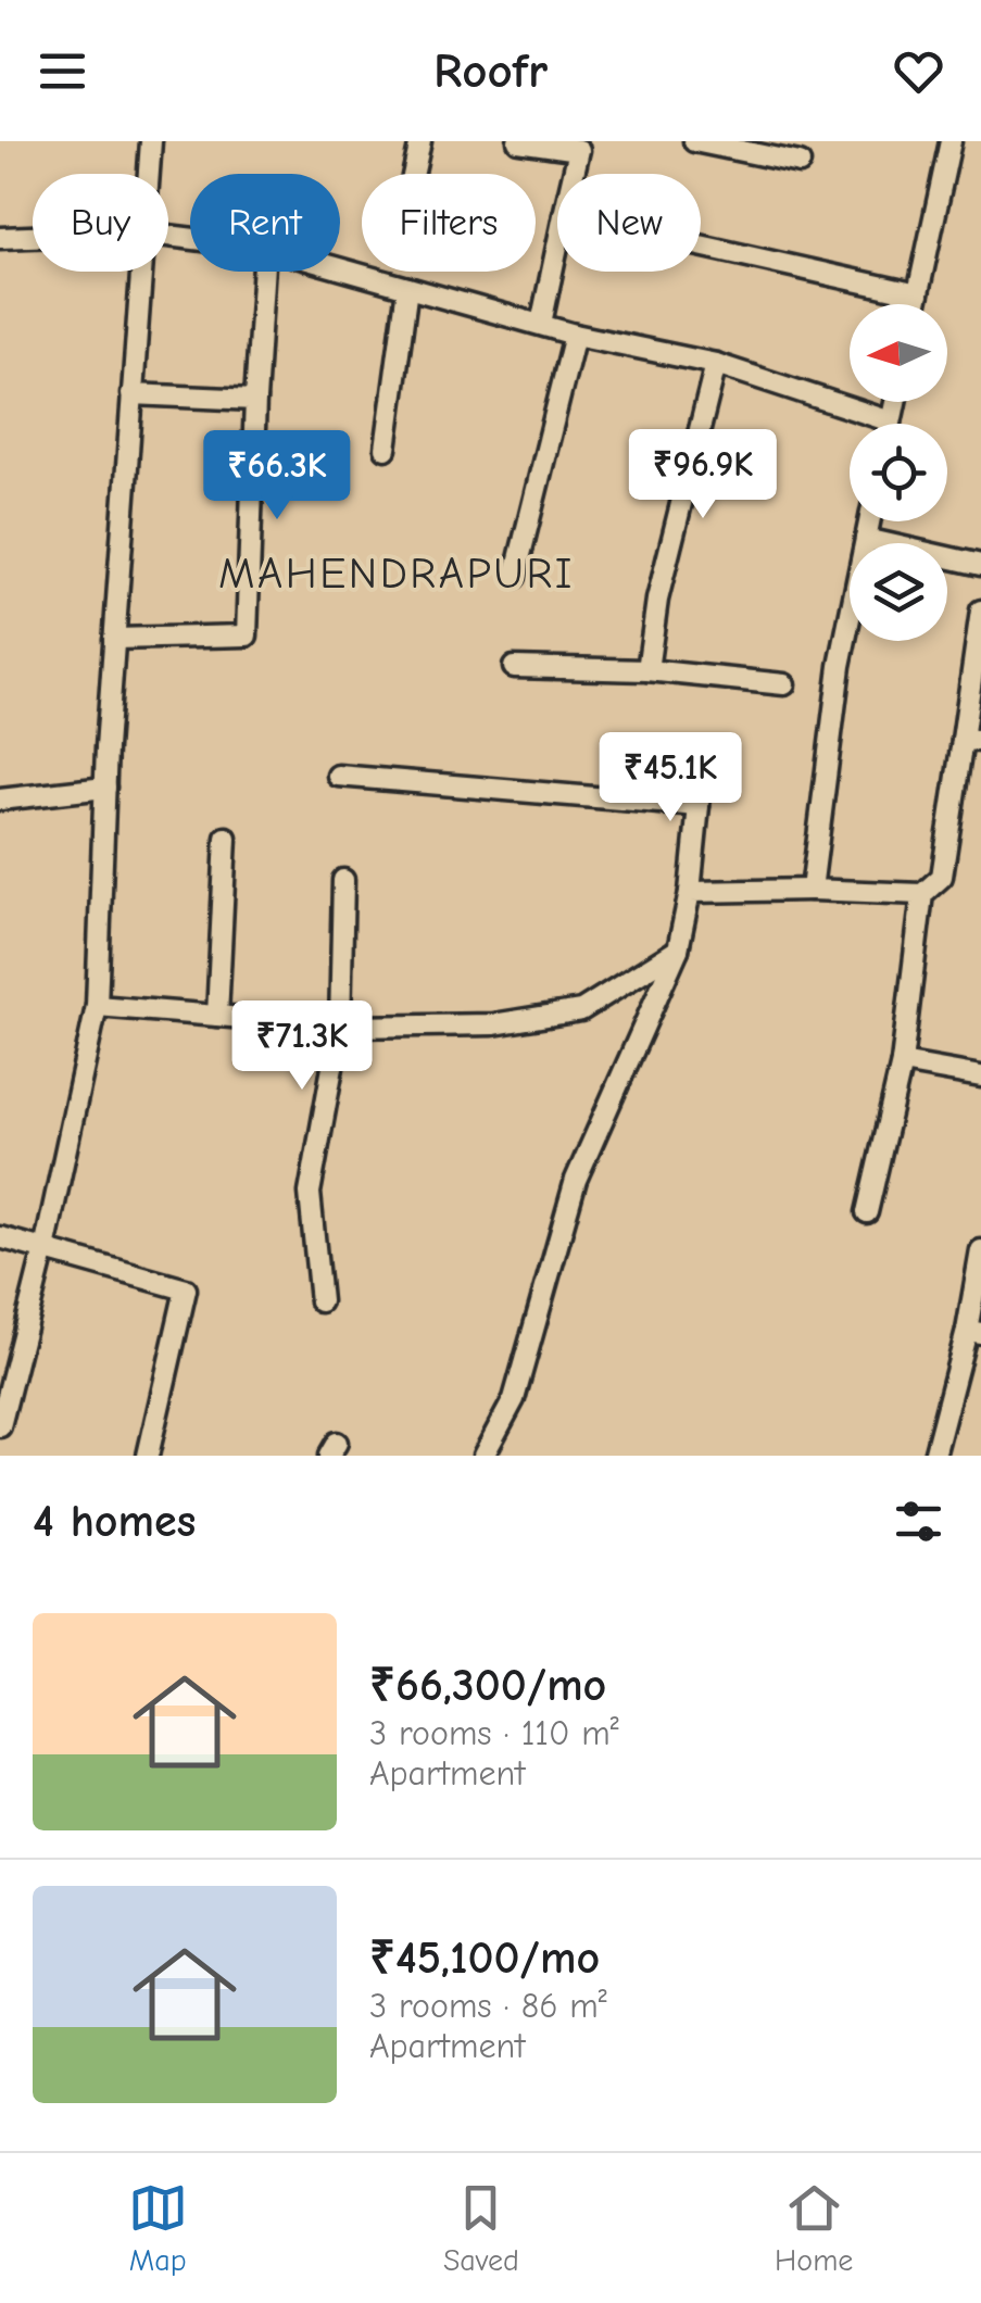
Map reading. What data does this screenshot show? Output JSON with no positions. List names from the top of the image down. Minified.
{"districts":["MAHENDRAPURI"],"north":"left","page":{"header":"Roofr","chip":["Buy","Rent","Filters","New"],"price":["₹96.9K","₹66.3K","₹45.1K","₹71.3K"],"heading":"4 homes","list":[{"name":"₹66,300/mo","note":"3 rooms · 110 m² · Apartment"},{"name":"₹45,100/mo","note":"3 rooms · 86 m² · Apartment"}],"tabs":["Map","Saved","Home"]}}
